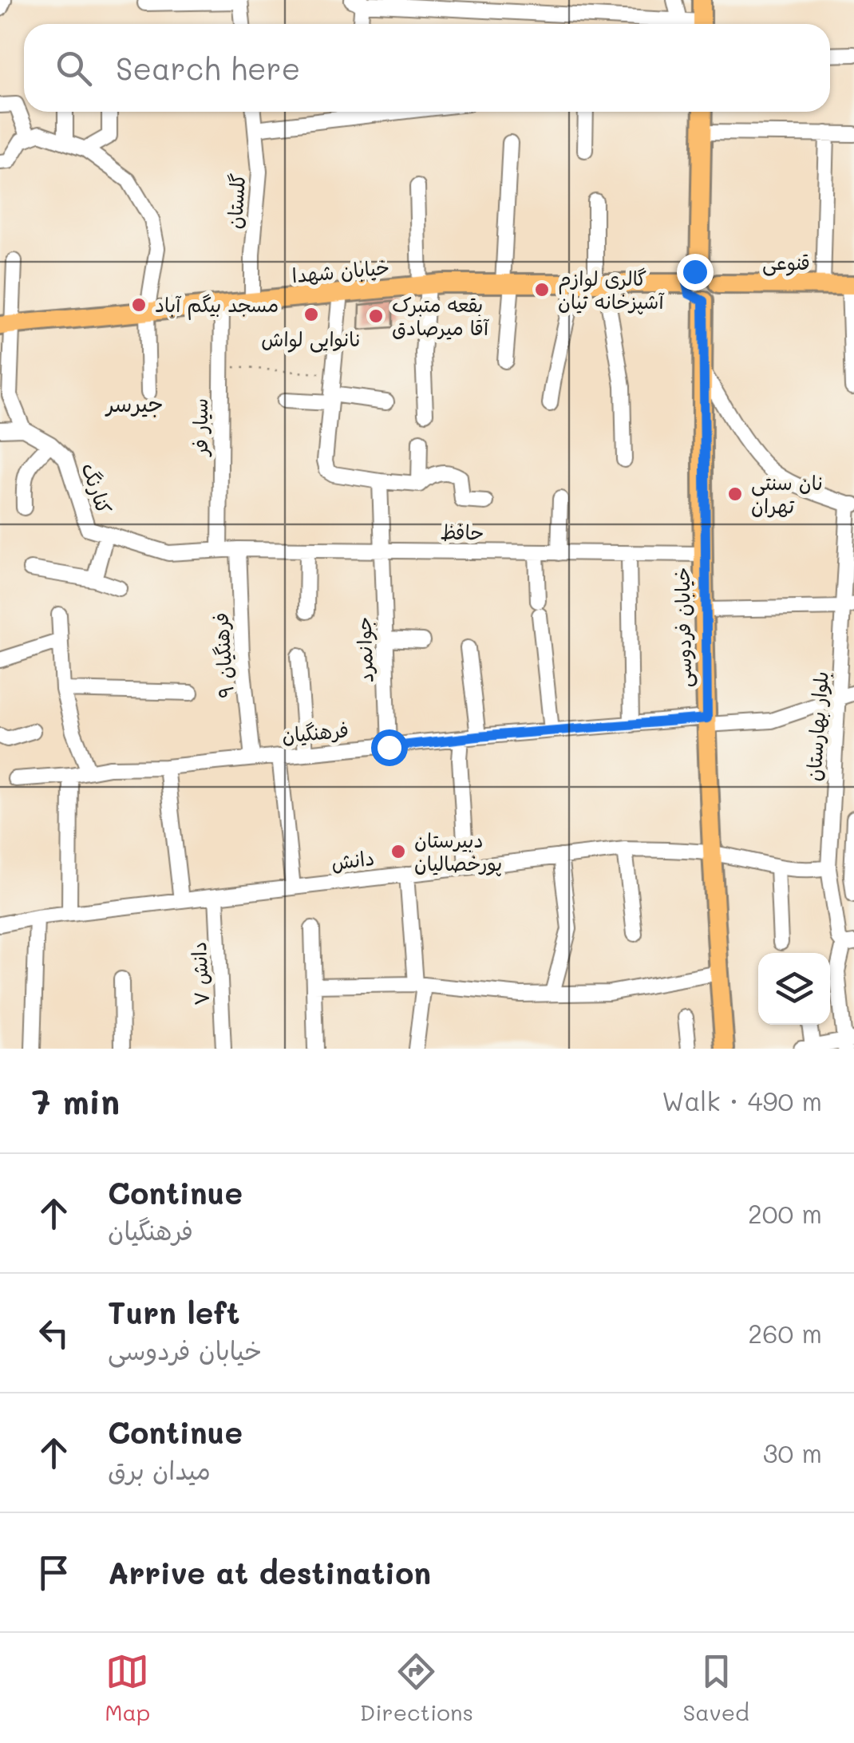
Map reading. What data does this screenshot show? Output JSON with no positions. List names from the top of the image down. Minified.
{"streets":{"main road":["قنوعی","خیابان شهدا","خیابان فردوسی"],"street":["گلستان","سیار فر","کنارنگ","حافظ","جوانمرد","فرهنگیان ۹","بلوار بهارستان","فرهنگیان","دانش","دانش ۷"]},"crossings":[["گلستان","خیابان شهدا"],["قنوعی","خیابان شهدا"],["قنوعی","خیابان فردوسی"],["خیابان شهدا","سیار فر"],["خیابان شهدا","خیابان فردوسی"],["سیار فر","حافظ"],["کنارنگ","حافظ"],["حافظ","خیابان فردوسی"],["حافظ","جوانمرد"],["حافظ","فرهنگیان ۹"],["خیابان فردوسی","فرهنگیان"],["خیابان فردوسی","دانش"],["جوانمرد","فرهنگیان"],["فرهنگیان ۹","فرهنگیان"],["بلوار بهارستان","فرهنگیان"],["بلوار بهارستان","دانش"],["دانش","دانش ۷"]],"districts":["جیرسر"],"places":["گالری لوازم آشپزخانه تیان","مسجد بیگم آباد","نانوایی لواش","بقعه متبرک آقا میرصادق","نان سنتی تهران","دبیرستان پورخصالیان"],"page":{"search":"Search here","heading":["7 min","Walk · 490 m"],"list":[["Continue","فرهنگیان","200 m"],["Turn left","خیابان فردوسی","260 m"],["Continue","میدان برق","30 m"],"Arrive at destination"],"nav":["Map","Directions","Saved"]}}
